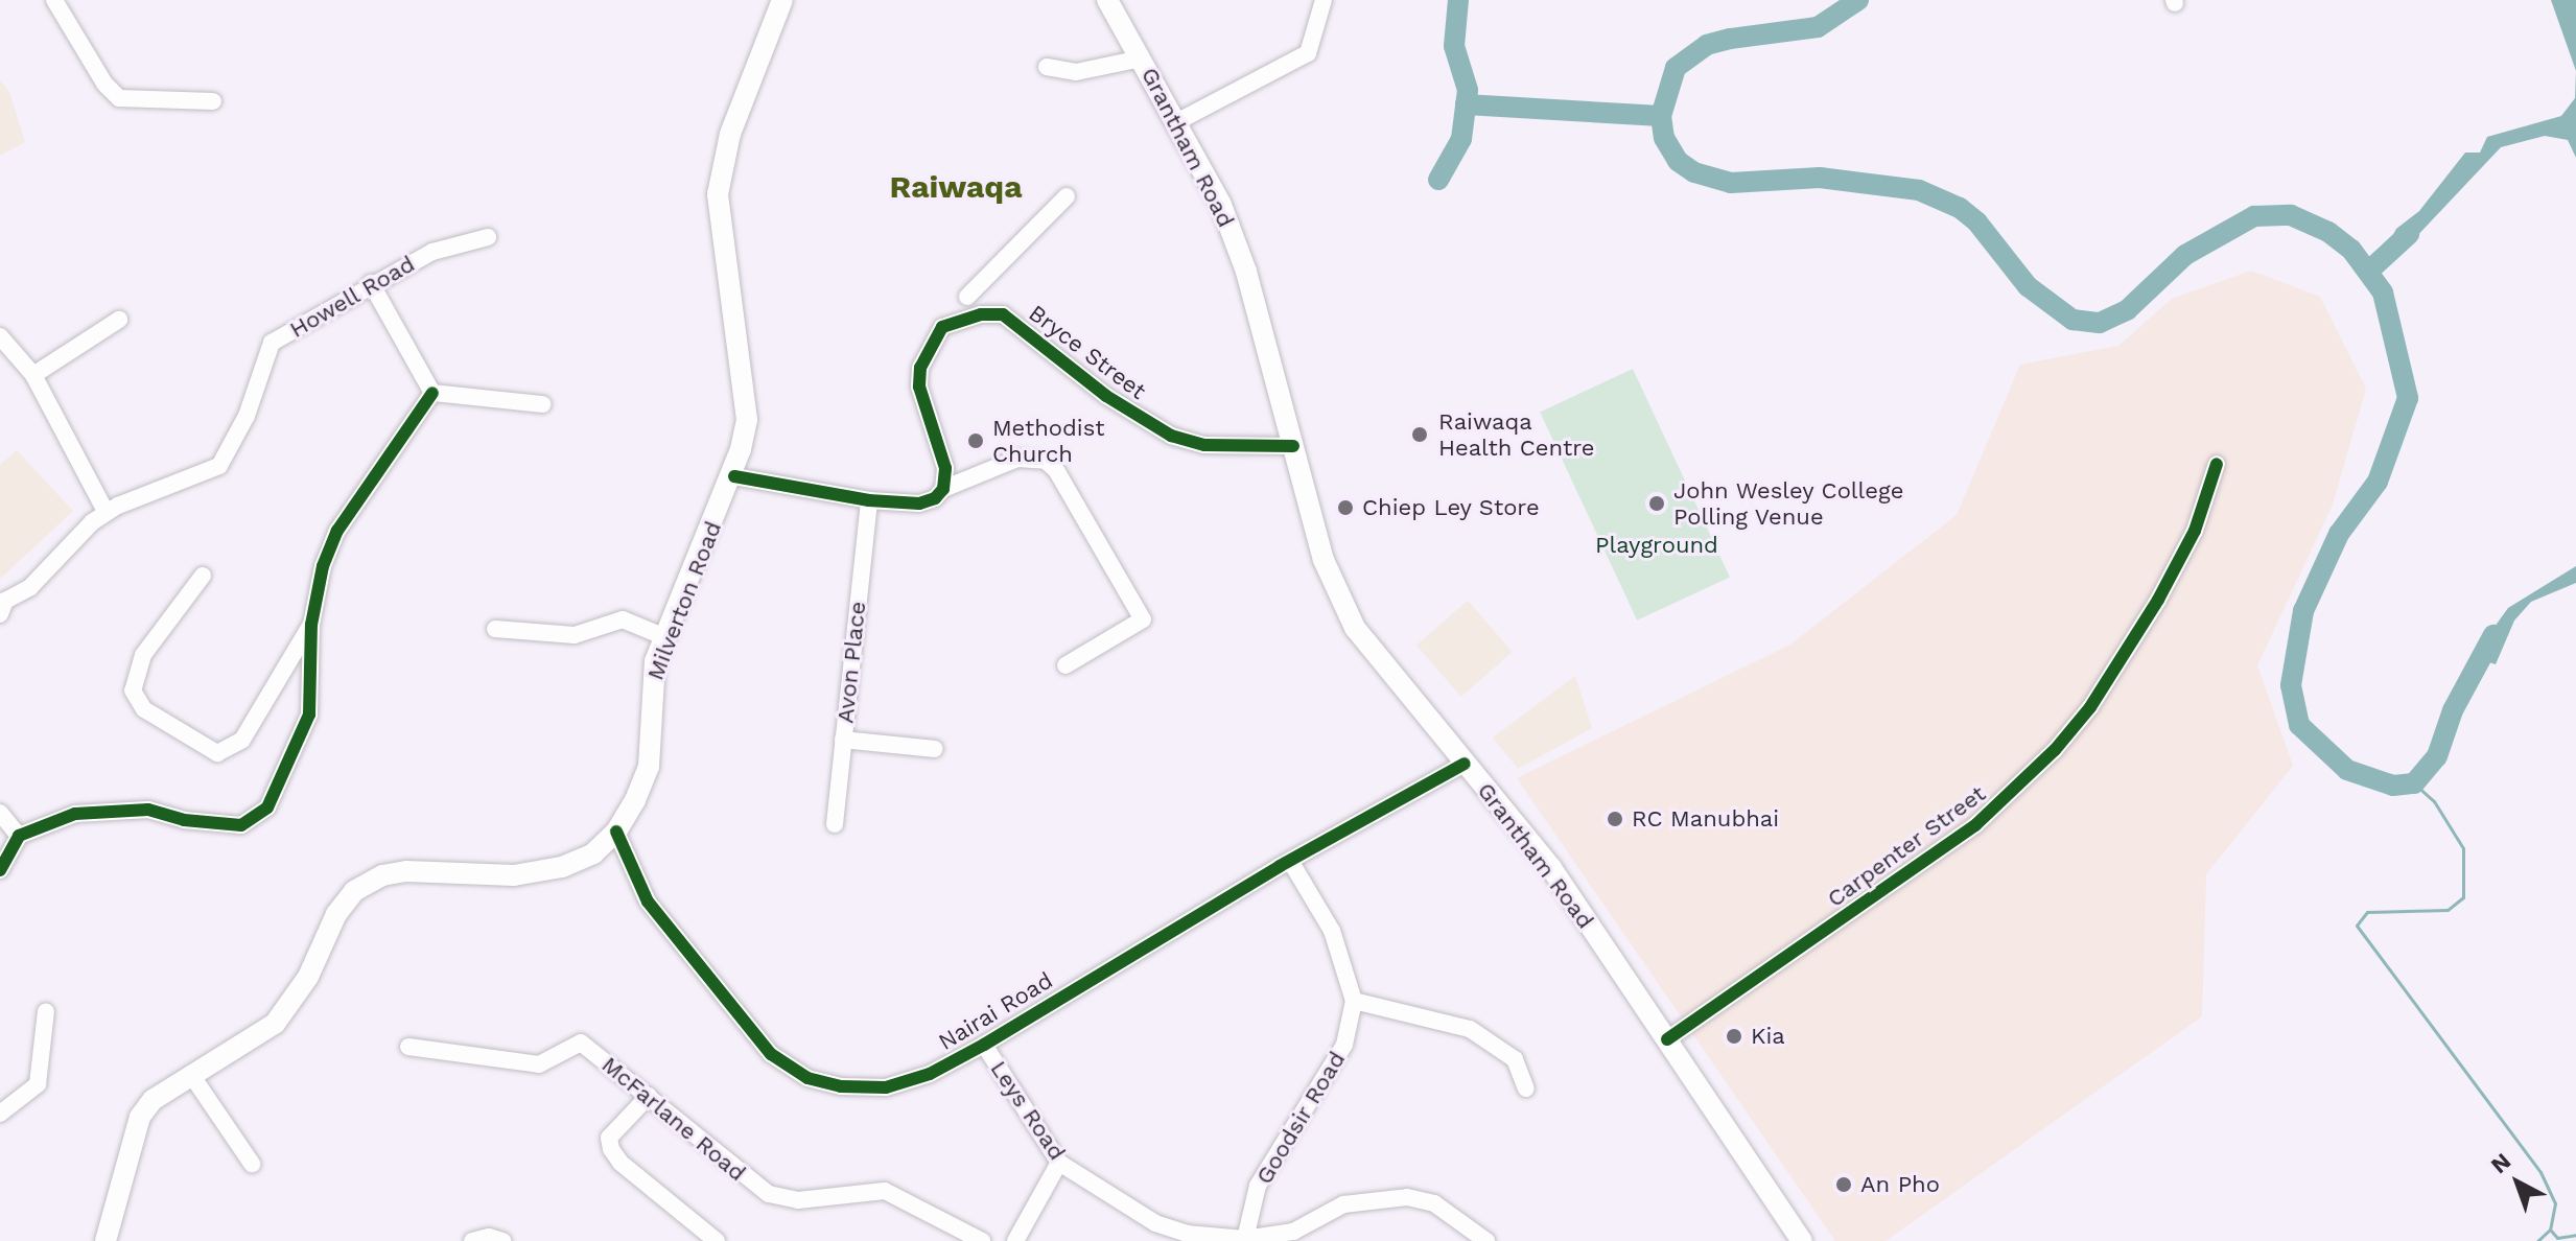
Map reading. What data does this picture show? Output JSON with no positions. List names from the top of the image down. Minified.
{"streets":{"main road":["Grantham Road","Milverton Road"],"street":["Howell Road","Bryce Street","Avon Place","Carpenter Street","Nairai Road","Leys Road","Goodsir Road","McFarlane Road"]},"crossings":[["Grantham Road","Bryce Street"],["Grantham Road","Carpenter Street"],["Grantham Road","Nairai Road"],["Milverton Road","Nairai Road"],["Nairai Road","Leys Road"],["Nairai Road","Goodsir Road"],["Leys Road","Goodsir Road"]],"districts":["Raiwaqa"],"parks":["Playground"],"places":["Raiwaqa Health Centre","Methodist Church","John Wesley College Polling Venue","Chiep Ley Store","RC Manubhai","Kia","An Pho"],"north":"top left"}
